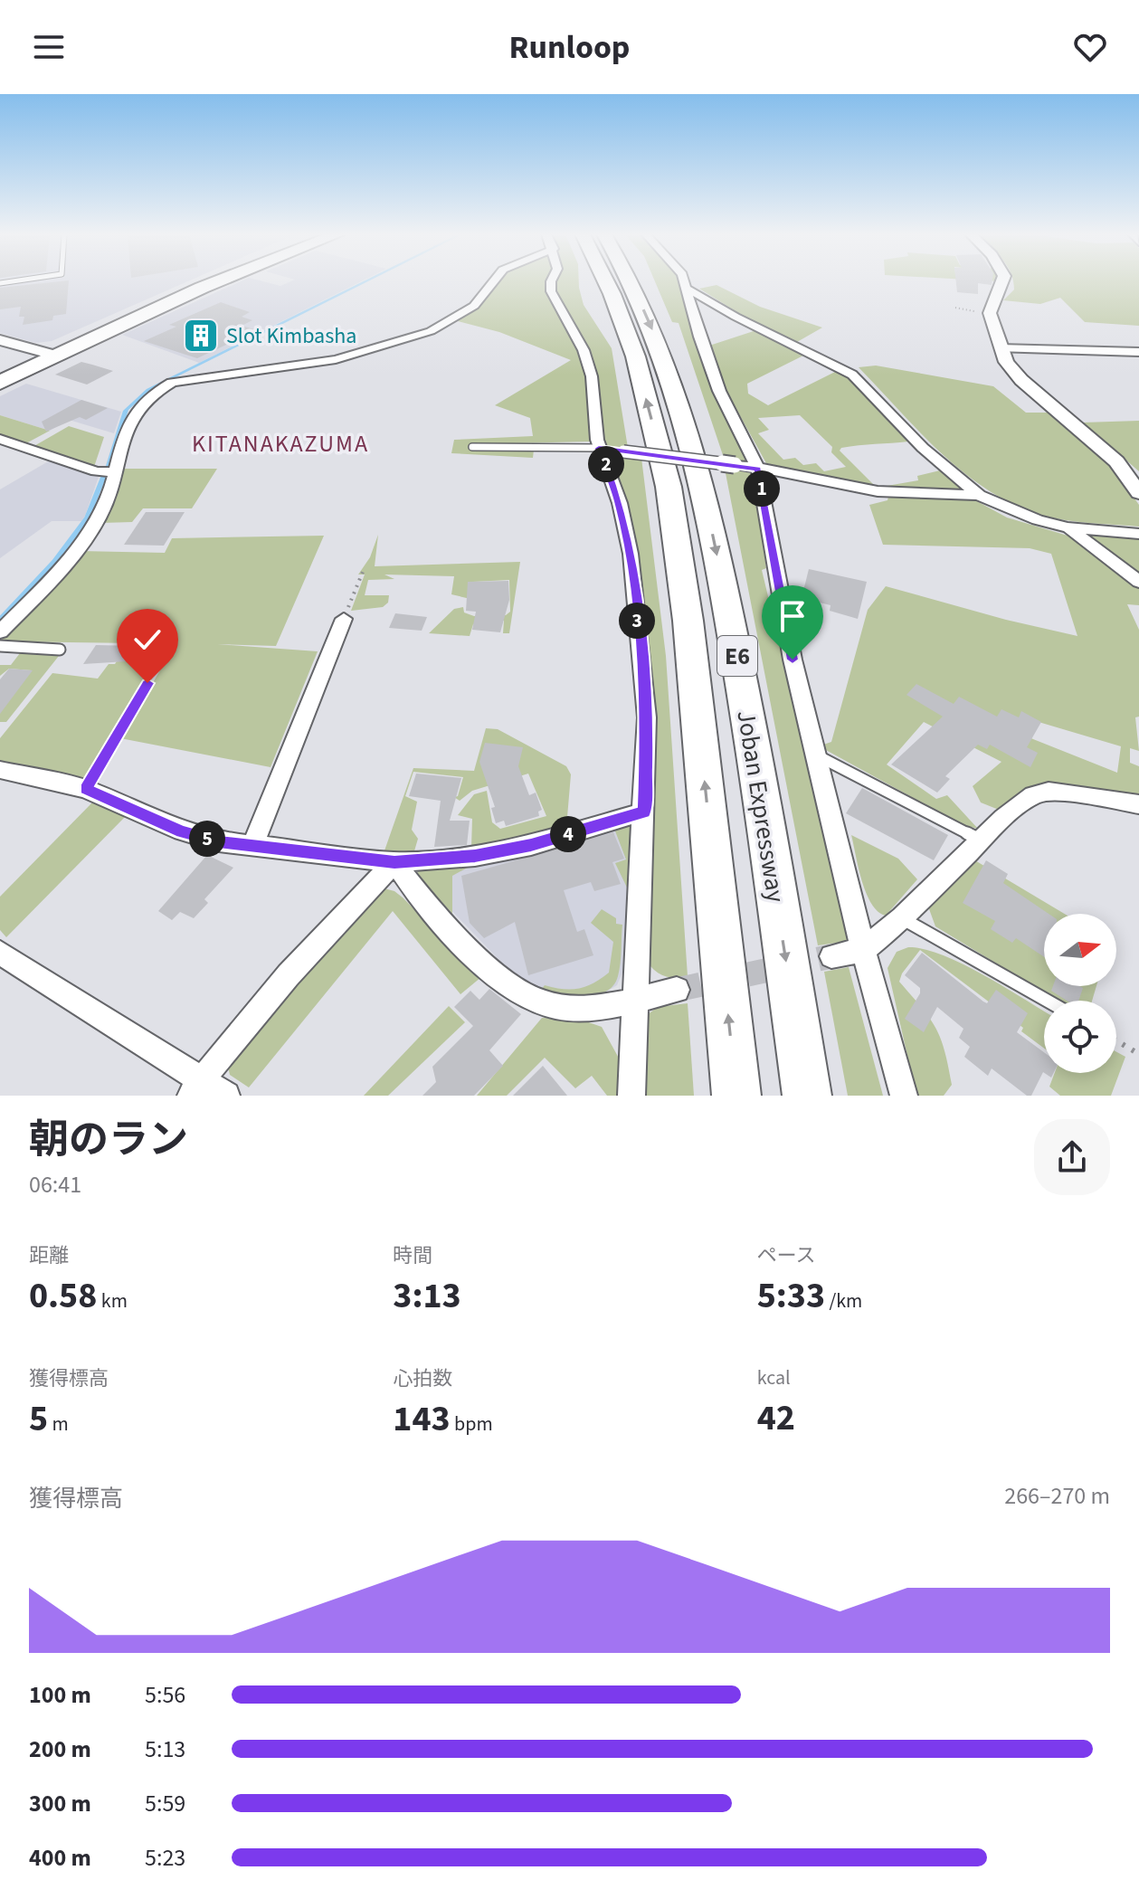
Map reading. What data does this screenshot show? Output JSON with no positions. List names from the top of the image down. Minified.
{"streets":{"highway":["E6","Joban Expressway"]},"districts":["KITANAKAZUMA"],"places":{"building":["Slot Kimbasha"]},"north":"right","page":{"header":"Runloop","pins":["2","1","3","4","5"],"heading":["朝のラン","06:41"],"stats":[["距離","0.58 km"],["時間","3:13"],["ペース","5:33 /km"],["獲得標高","5 m"],["心拍数","143 bpm"],["kcal","42"]],"chart":["獲得標高","266–270 m"],"list":[{"name":"100 m","note":"5:56"},{"name":"200 m","note":"5:13"},{"name":"300 m","note":"5:59"},{"name":"400 m","note":"5:23"}]}}
